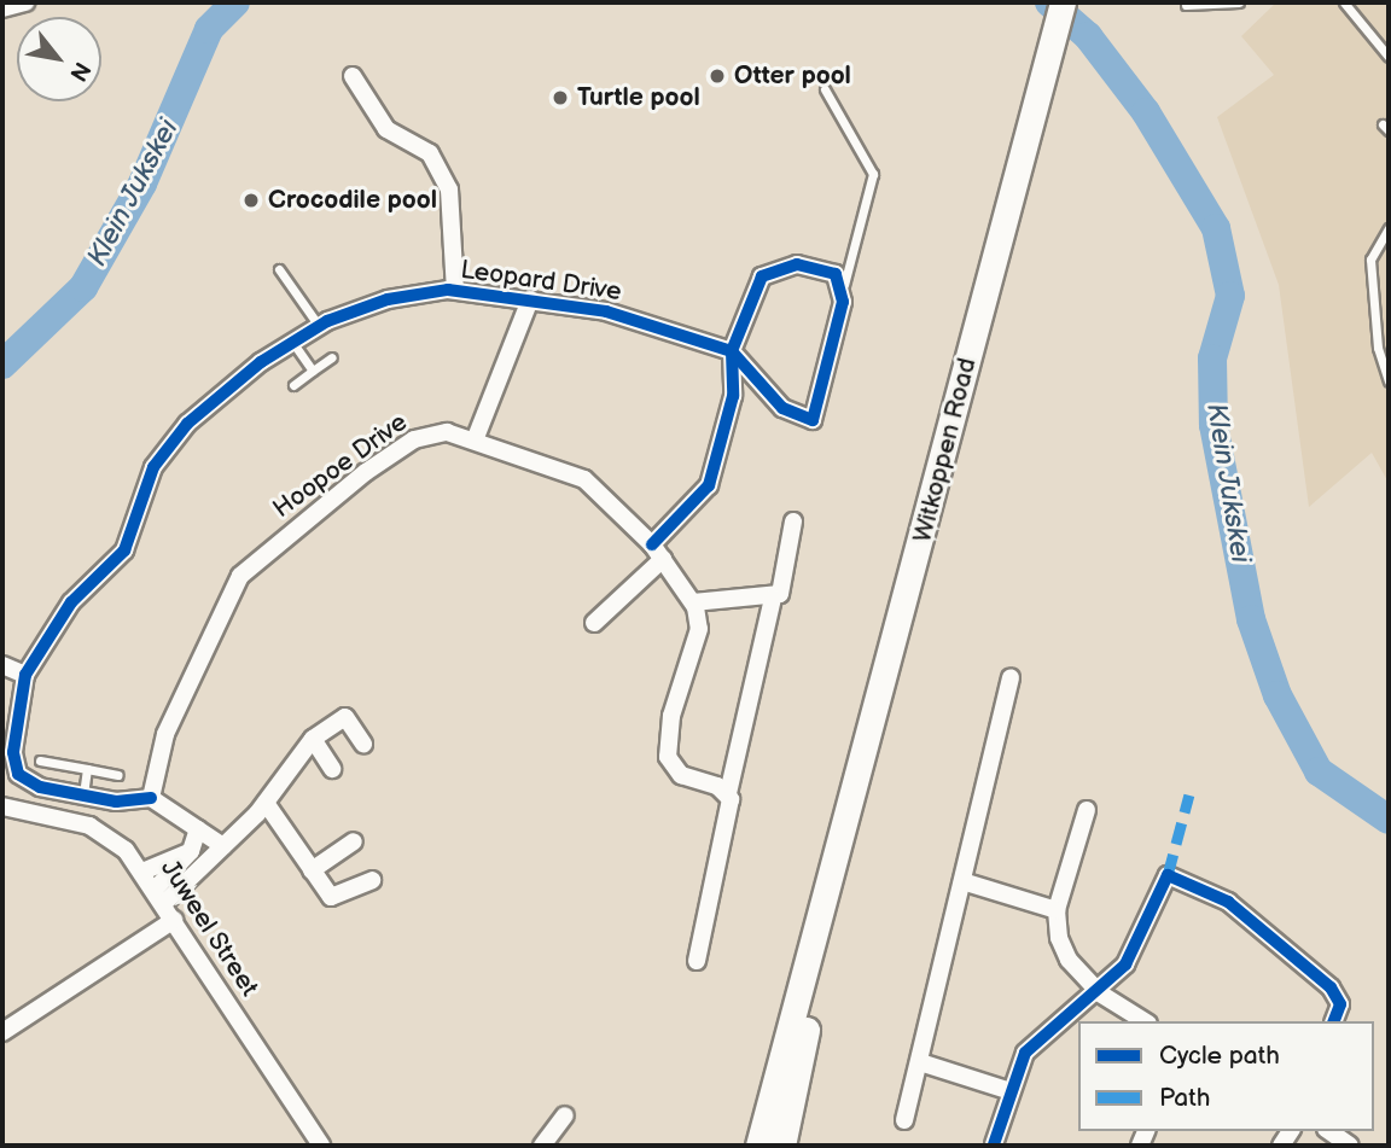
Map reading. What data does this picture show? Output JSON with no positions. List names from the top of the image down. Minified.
{"streets":{"main road":["Witkoppen Road"],"street":["Leopard Drive","Hoopoe Drive","Juweel Street"]},"water":["Klein Jukskei"],"places":["Otter pool","Turtle pool","Crocodile pool"],"legend":["Cycle path","Path"],"north":"bottom right"}
